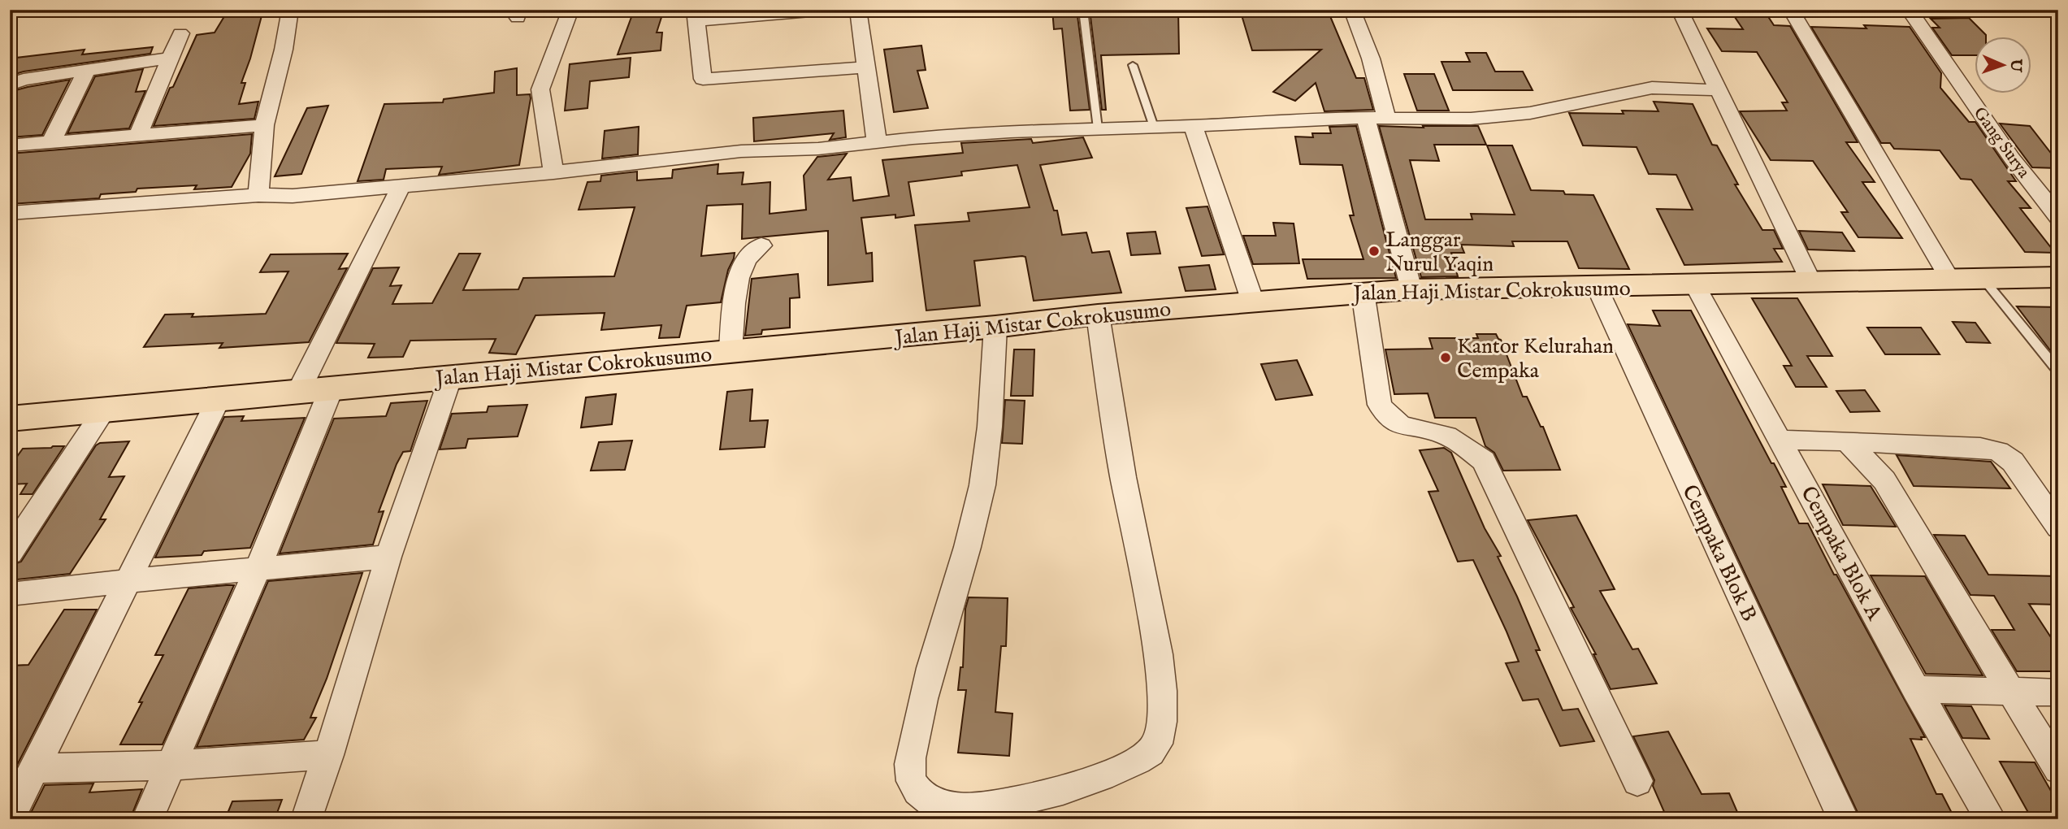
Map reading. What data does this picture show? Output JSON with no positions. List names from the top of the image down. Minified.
{"streets":{"main road":["Jalan Haji Mistar Cokrokusumo"],"street":["Gang Surya","Cempaka Blok B","Cempaka Blok A"]},"crossings":[["Jalan Haji Mistar Cokrokusumo","Cempaka Blok B"],["Jalan Haji Mistar Cokrokusumo","Cempaka Blok A"]],"places":["Langgar Nurul Yaqin","Kantor Kelurahan Cempaka"],"north":"right"}
